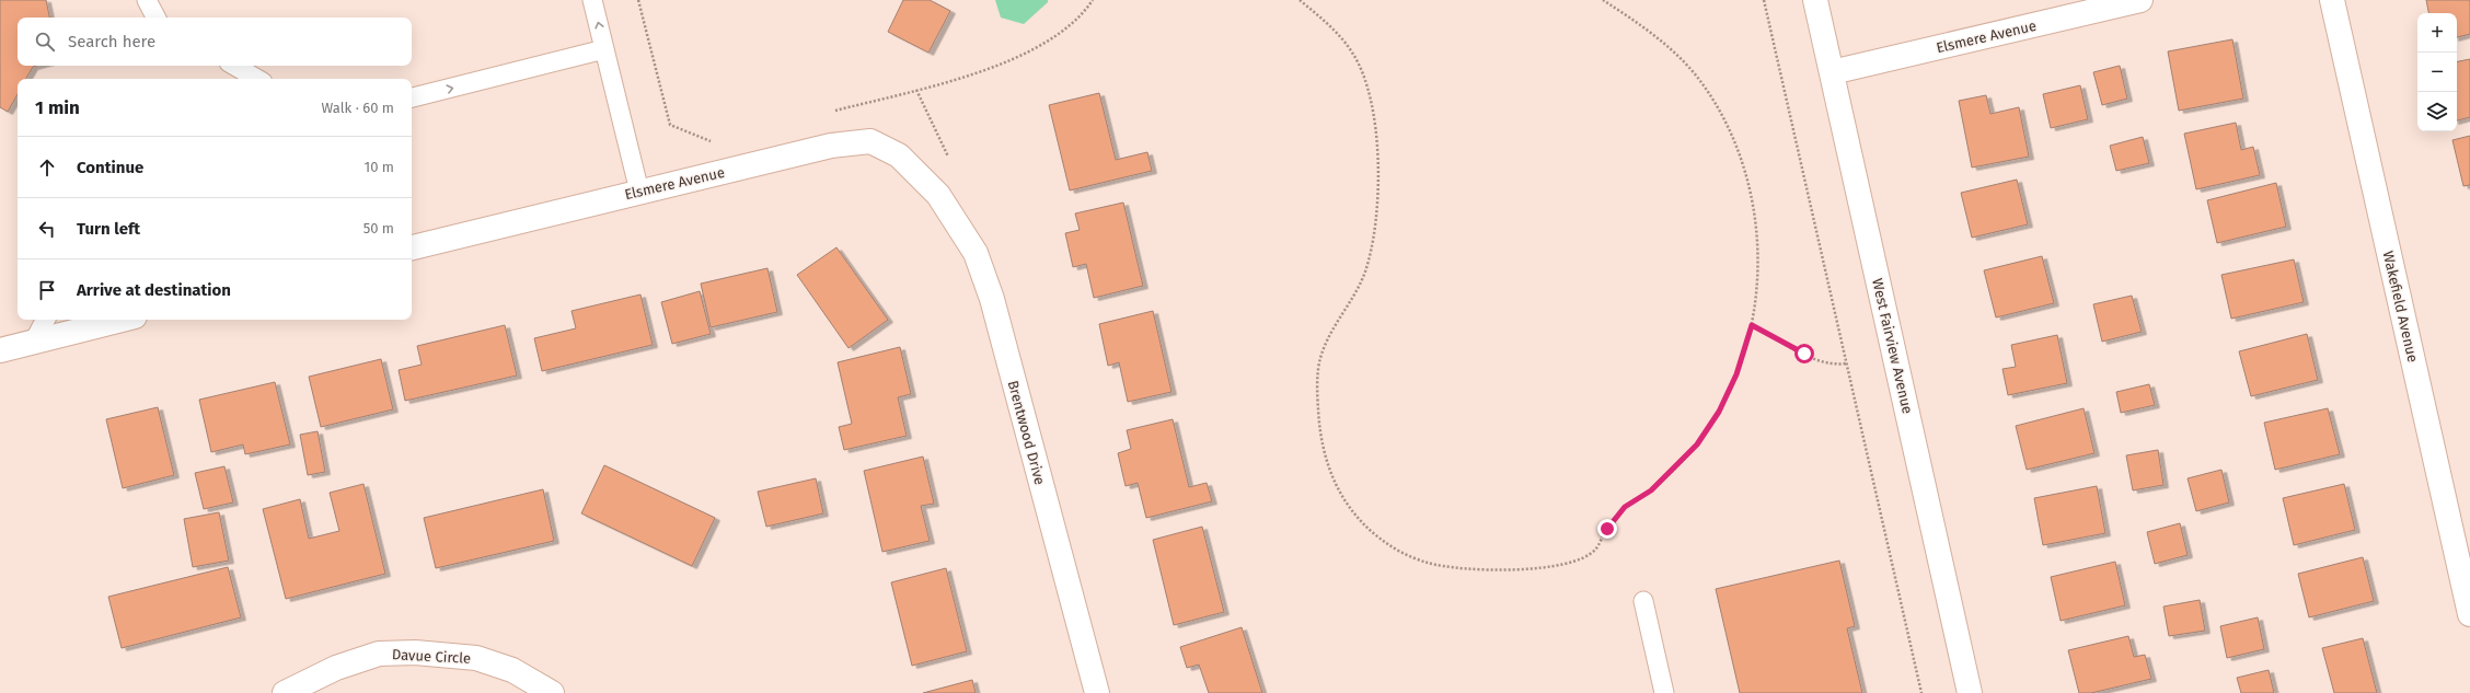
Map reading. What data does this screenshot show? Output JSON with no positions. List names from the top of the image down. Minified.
{"streets":{"street":["Elsmere Avenue","Wakefield Avenue","West Fairview Avenue","Brentwood Drive","Davue Circle"]},"crossings":[["Elsmere Avenue","West Fairview Avenue"],["Elsmere Avenue","Brentwood Drive"]],"page":{"map_buttons":["+","−"],"search":"Search here","heading":["1 min","Walk · 60 m"],"list":[["Continue","10 m"],["Turn left","50 m"],"Arrive at destination"]}}
